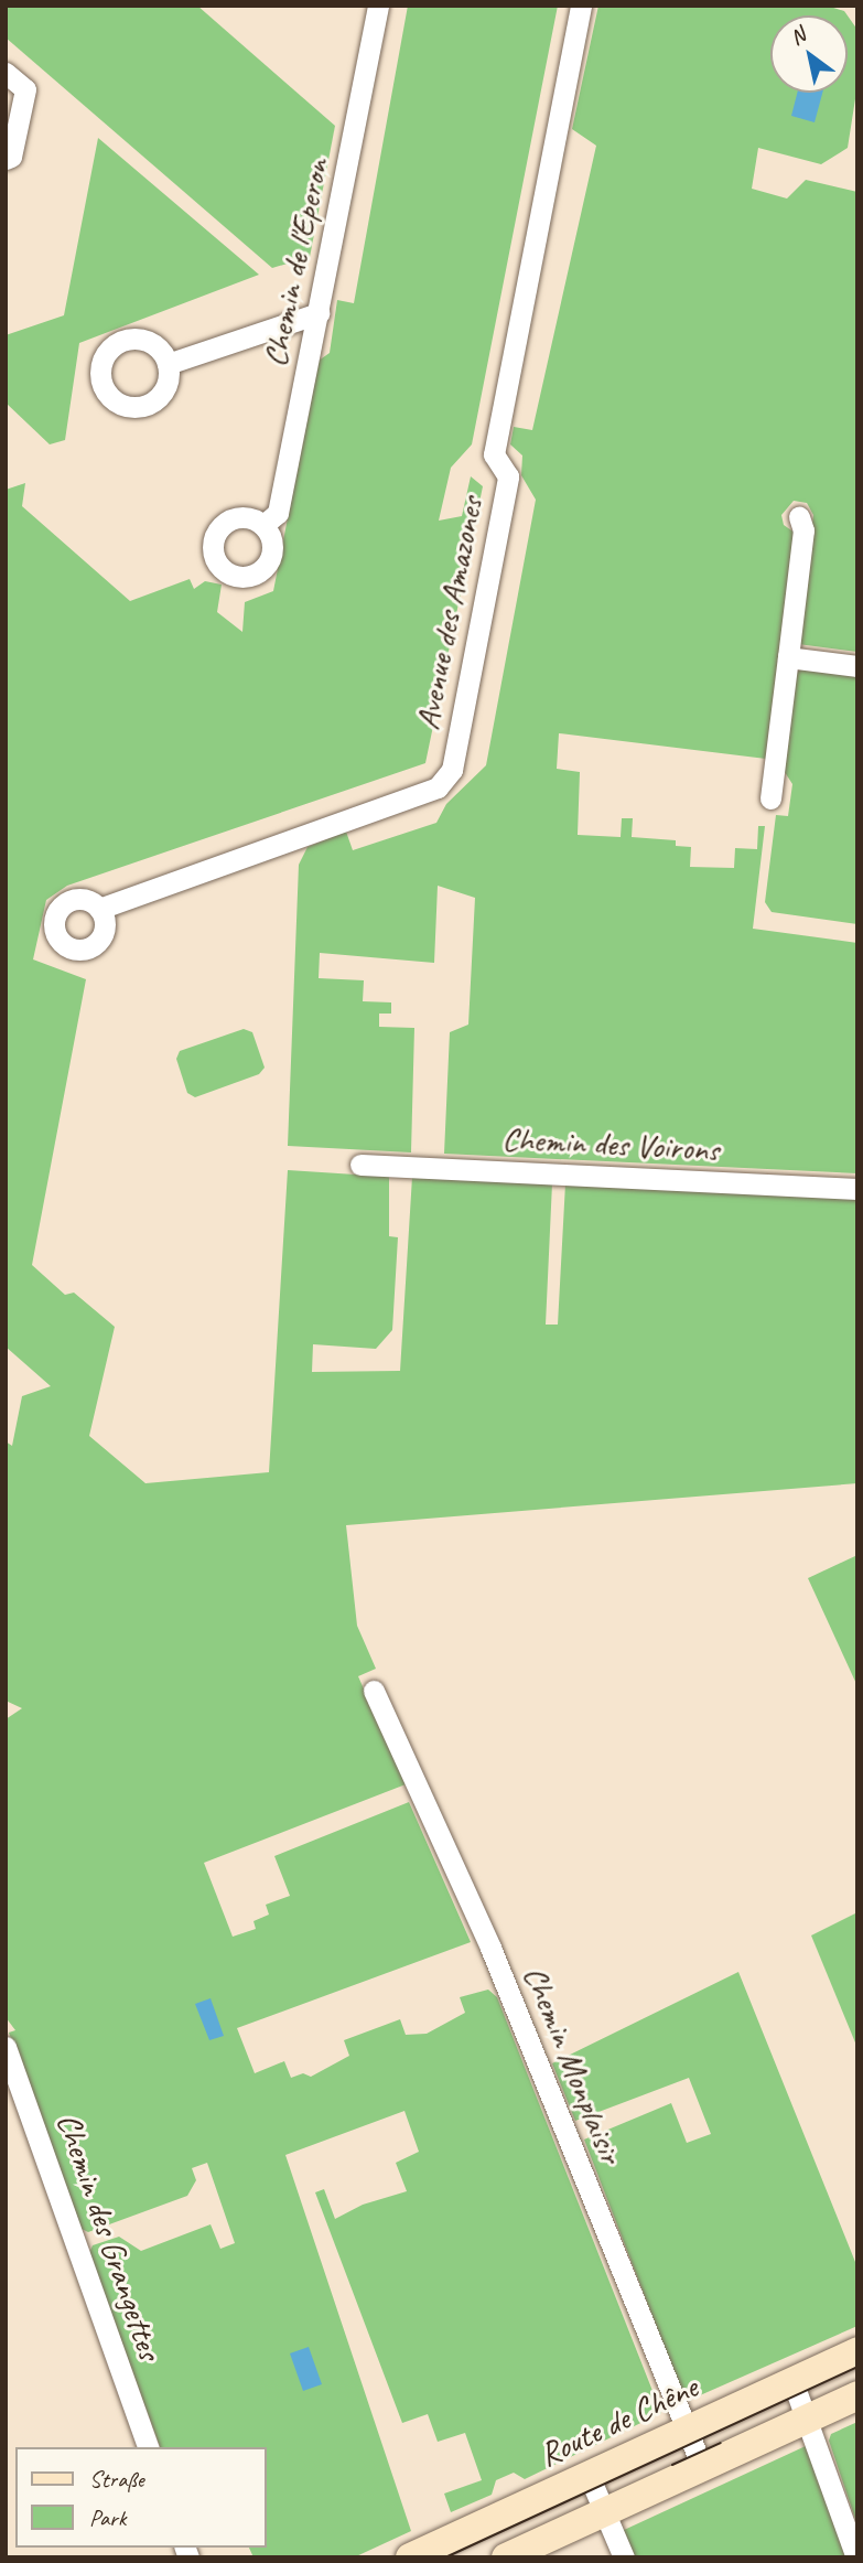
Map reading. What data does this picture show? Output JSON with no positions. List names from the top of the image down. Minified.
{"streets":{"main road":["Route de Chêne"],"street":["Chemin de l'Eperon","Avenue des Amazones","Chemin des Voirons","Chemin Monplaisir","Chemin des Grangettes"]},"crossings":[["Chemin Monplaisir","Route de Chêne"]],"legend":["Straße","Park"],"north":"top left"}
